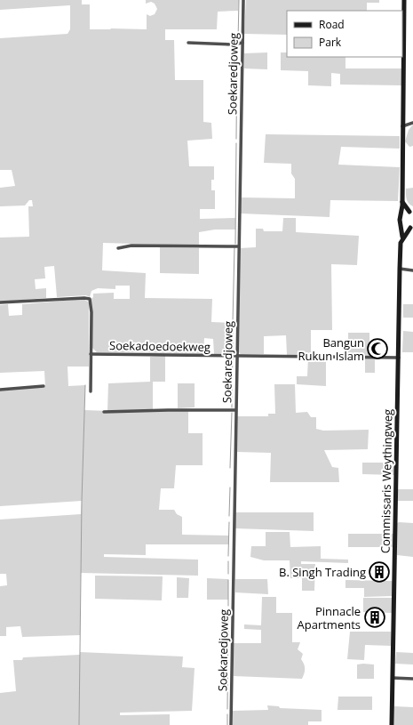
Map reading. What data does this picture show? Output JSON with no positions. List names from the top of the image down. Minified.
{"streets":{"main road":["Commissaris Weythingweg"],"street":["Soekaredjoweg","Soekadoedoekweg"]},"crossings":[["Soekaredjoweg","Soekadoedoekweg"],["Soekadoedoekweg","Commissaris Weythingweg"]],"places":{"mosque":["Bangun Rukun Islam"],"building":["B. Singh Trading","Pinnacle Apartments"]},"legend":["Road","Park"]}
